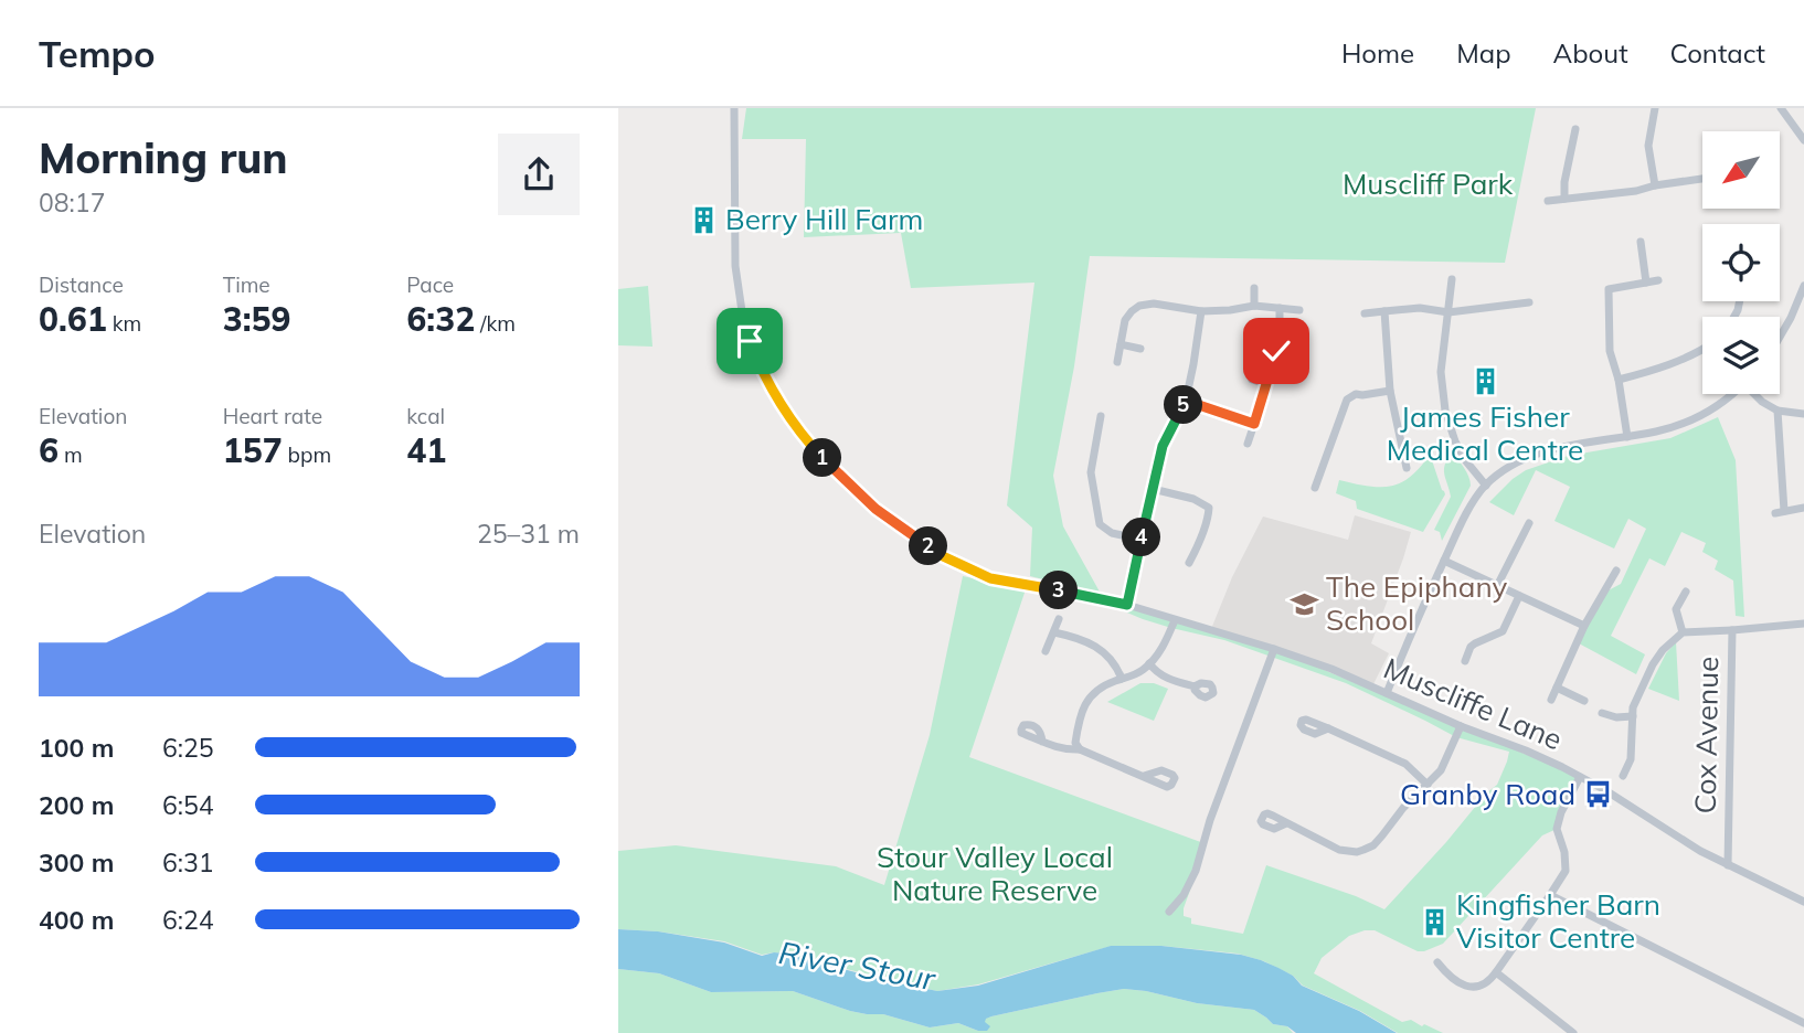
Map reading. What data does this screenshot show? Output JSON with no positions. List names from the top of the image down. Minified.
{"streets":{"street":["Muscliffe Lane","Cox Avenue"]},"crossings":[["Muscliffe Lane","Cox Avenue"]],"water":["River Stour"],"parks":["Muscliff Park","Stour Valley Local Nature Reserve"],"places":{"building":["Berry Hill Farm","James Fisher Medical Centre","Kingfisher Barn Visitor Centre"],"school or university":["The Epiphany School"],"bus stop":["Granby Road"]},"north":"bottom left","page":{"header":"Tempo","nav":["Home","Map","About","Contact"],"heading":["Morning run","08:17"],"stats":[["Distance","0.61 km"],["Time","3:59"],["Pace","6:32 /km"],["Elevation","6 m"],["Heart rate","157 bpm"],["kcal","41"]],"pins":["5","1","4","2","3"],"chart":["Elevation","25–31 m"],"list":[{"name":"100 m","note":"6:25"},{"name":"200 m","note":"6:54"},{"name":"300 m","note":"6:31"},{"name":"400 m","note":"6:24"}]}}
